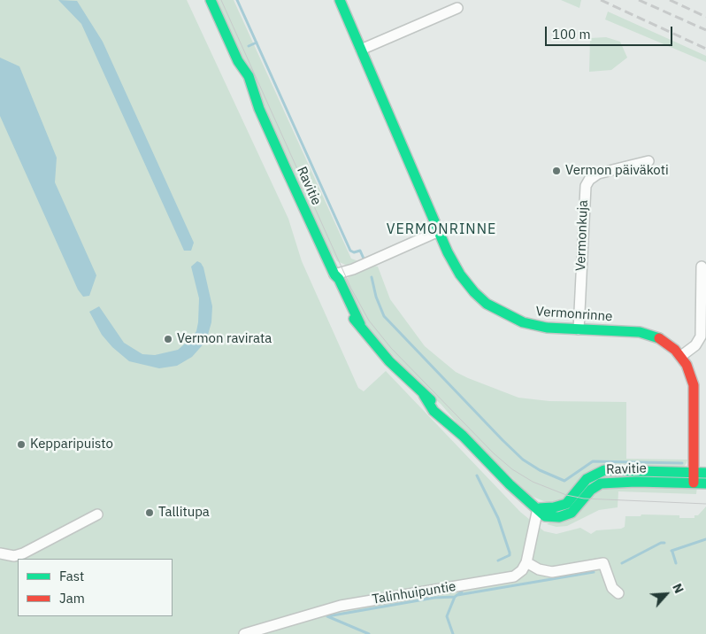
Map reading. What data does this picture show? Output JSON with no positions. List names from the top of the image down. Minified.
{"streets":{"street":["Ravitie","Vermonkuja","Vermonrinne","Talinhuipuntie"]},"crossings":[["Ravitie","Vermonrinne"],["Vermonkuja","Vermonrinne"]],"districts":["VERMONRINNE"],"places":["Vermon päiväkoti","Vermon ravirata","Kepparipuisto","Tallitupa"],"legend":["Fast","Jam"],"scale_bar":"100 m","north":"top right"}
